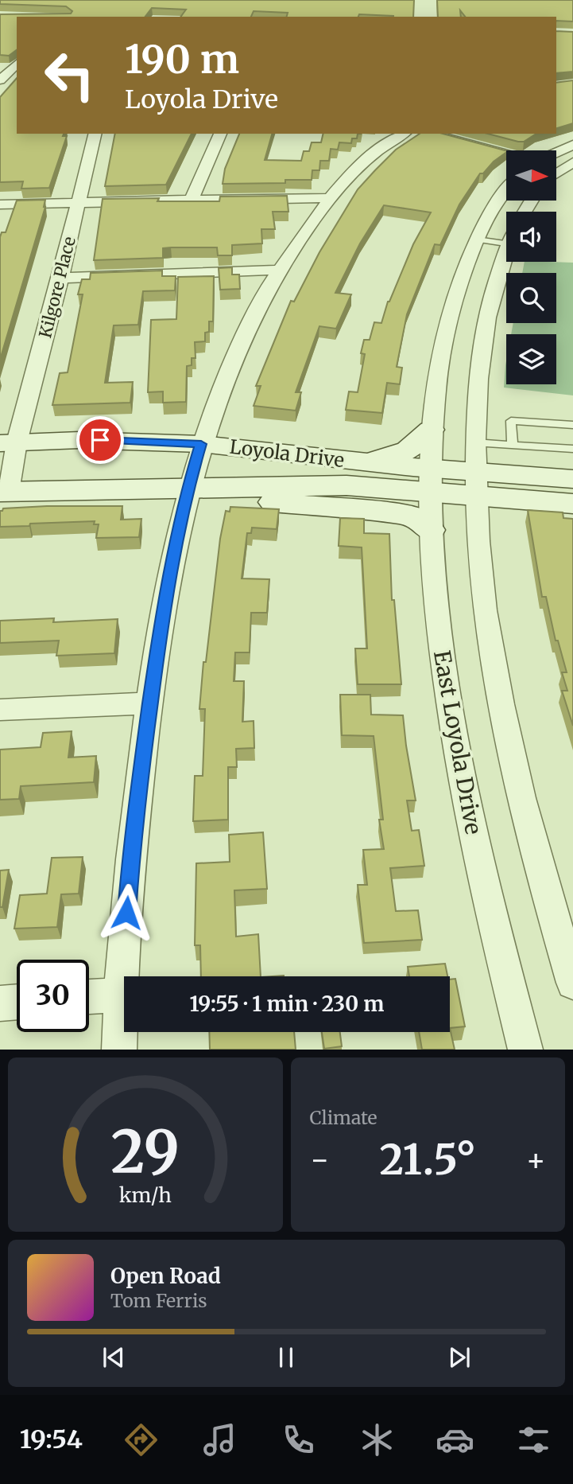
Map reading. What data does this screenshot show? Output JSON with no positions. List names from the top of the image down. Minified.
{"streets":{"main road":["Loyola Drive"],"street":["Kilgore Place","East Loyola Drive"]},"crossings":[["Kilgore Place","Loyola Drive"],["Loyola Drive","East Loyola Drive"]],"north":"right","page":{"turn":["190 m","Loyola Drive"],"limit":"30","trip":"19:55 · 1 min · 230 m","tile":"Climate","heat":["−","21.5°","+"],"song":["Open Road","Tom Ferris"],"tabs":"19:54","gauge":["29","km/h"]}}
